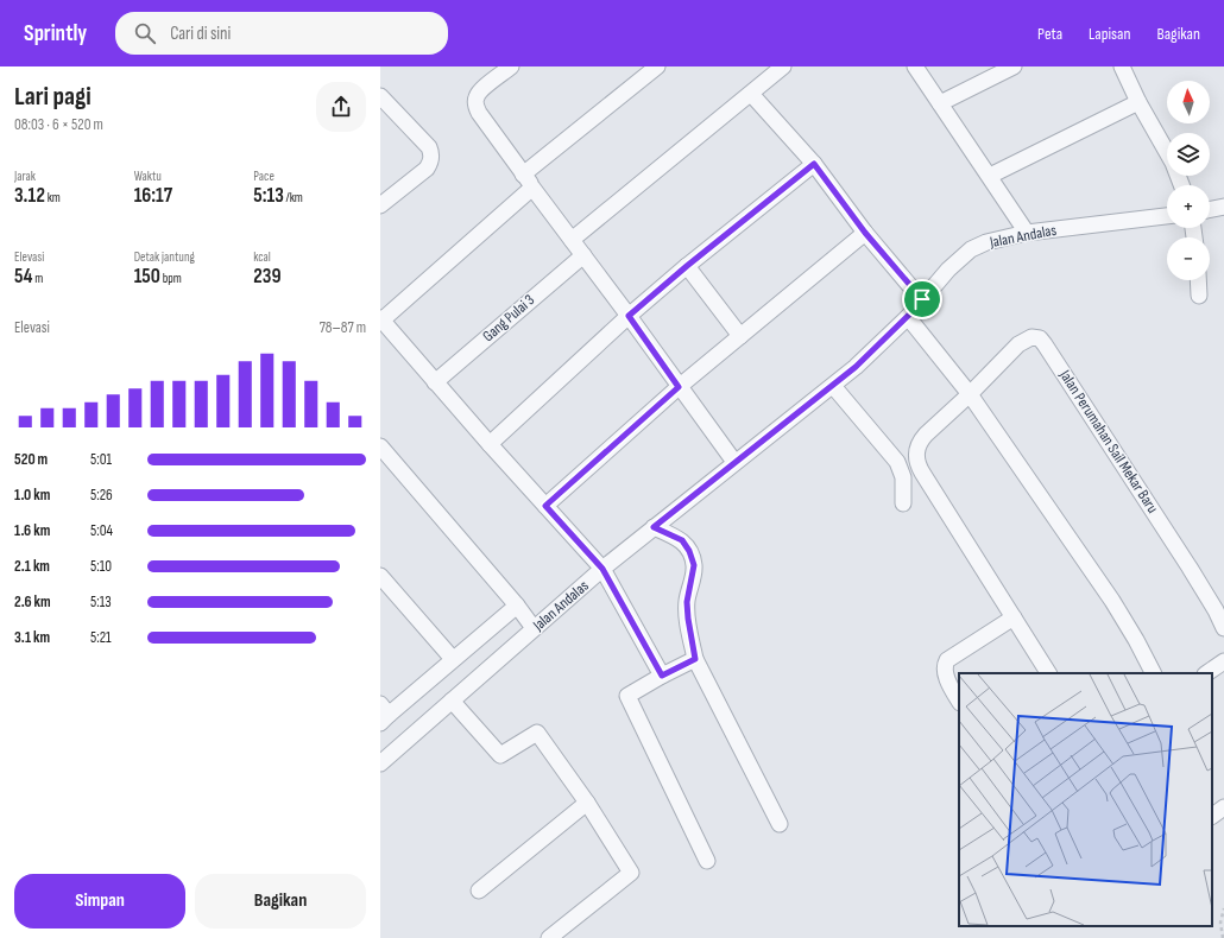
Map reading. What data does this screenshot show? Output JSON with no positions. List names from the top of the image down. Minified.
{"streets":{"street":["Jalan Andalas","Gang Pulai 3","Jalan Perumahan Sail Mekar Baru"]},"north":"top","page":{"header":"Sprintly","search":"Cari di sini","nav":["Peta","Lapisan","Bagikan"],"heading":["Lari pagi","08:03 · 6 × 520 m"],"map_buttons":["+","−"],"stats":[["Jarak","3.12 km"],["Waktu","16:17"],["Pace","5:13 /km"],["Elevasi","54 m"],["Detak jantung","150 bpm"],["kcal","239"]],"chart":["Elevasi","78–87 m"],"list":[{"name":"520 m","note":"5:01"},{"name":"1.0 km","note":"5:26"},{"name":"1.6 km","note":"5:04"},{"name":"2.1 km","note":"5:10"},{"name":"2.6 km","note":"5:13"},{"name":"3.1 km","note":"5:21"}],"buttons":["Simpan","Bagikan"]}}
